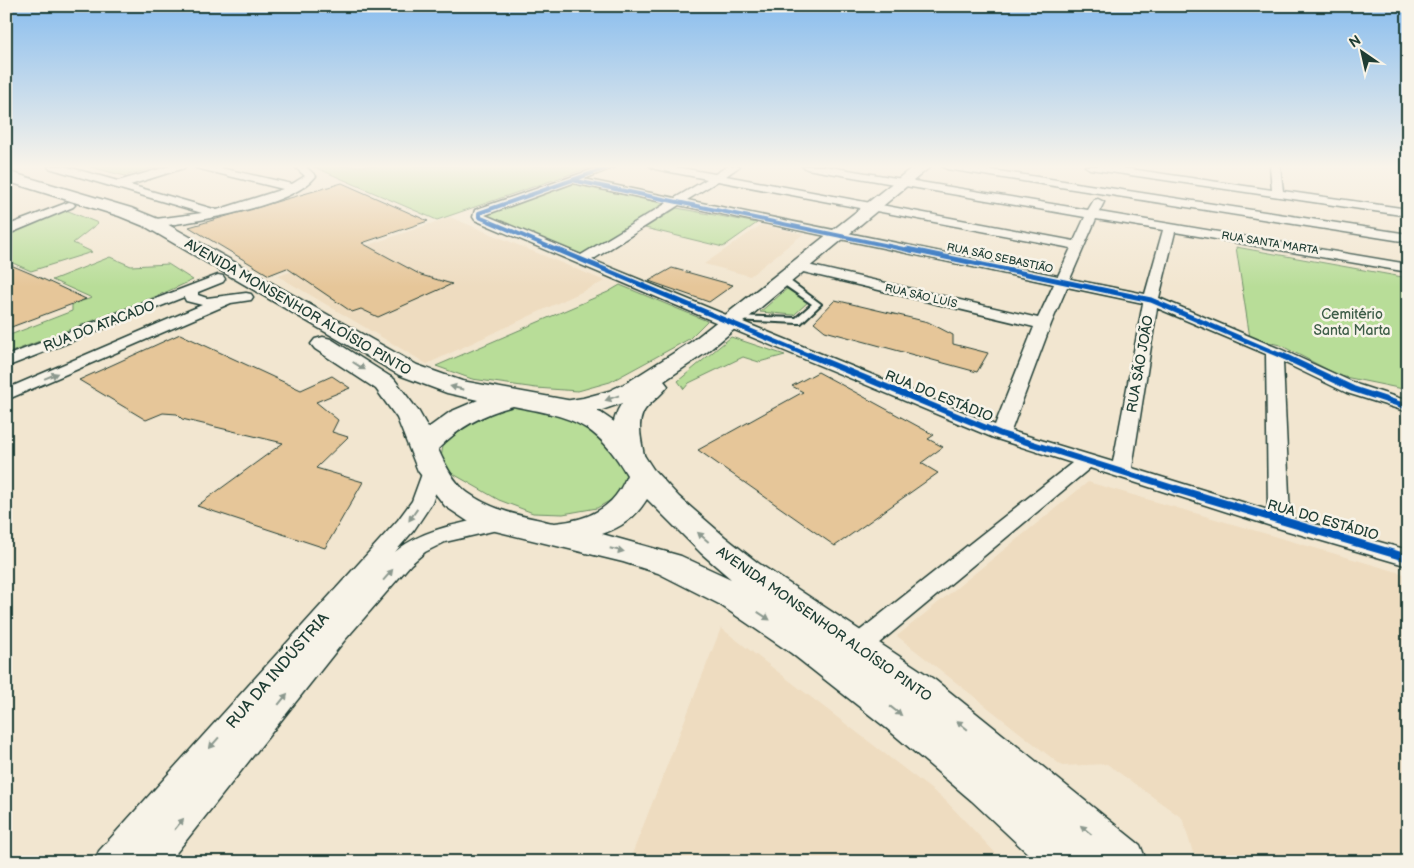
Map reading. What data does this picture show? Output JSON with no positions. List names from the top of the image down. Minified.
{"streets":{"main road":["AVENIDA MONSENHOR ALOÍSIO PINTO"],"street":["RUA SANTA MARTA","RUA SÃO SEBASTIÃO","RUA SÃO LUÍS","RUA DO ATACADO","RUA SÃO JOÃO","RUA DO ESTÁDIO","RUA DA INDÚSTRIA"]},"crossings":[["RUA SANTA MARTA","RUA SÃO JOÃO"],["RUA SÃO SEBASTIÃO","RUA SÃO JOÃO"],["AVENIDA MONSENHOR ALOÍSIO PINTO","RUA DO ATACADO"],["AVENIDA MONSENHOR ALOÍSIO PINTO","RUA DA INDÚSTRIA"],["RUA SÃO JOÃO","RUA DO ESTÁDIO"]],"parks":["Cemitério Santa Marta"],"north":"top left"}
